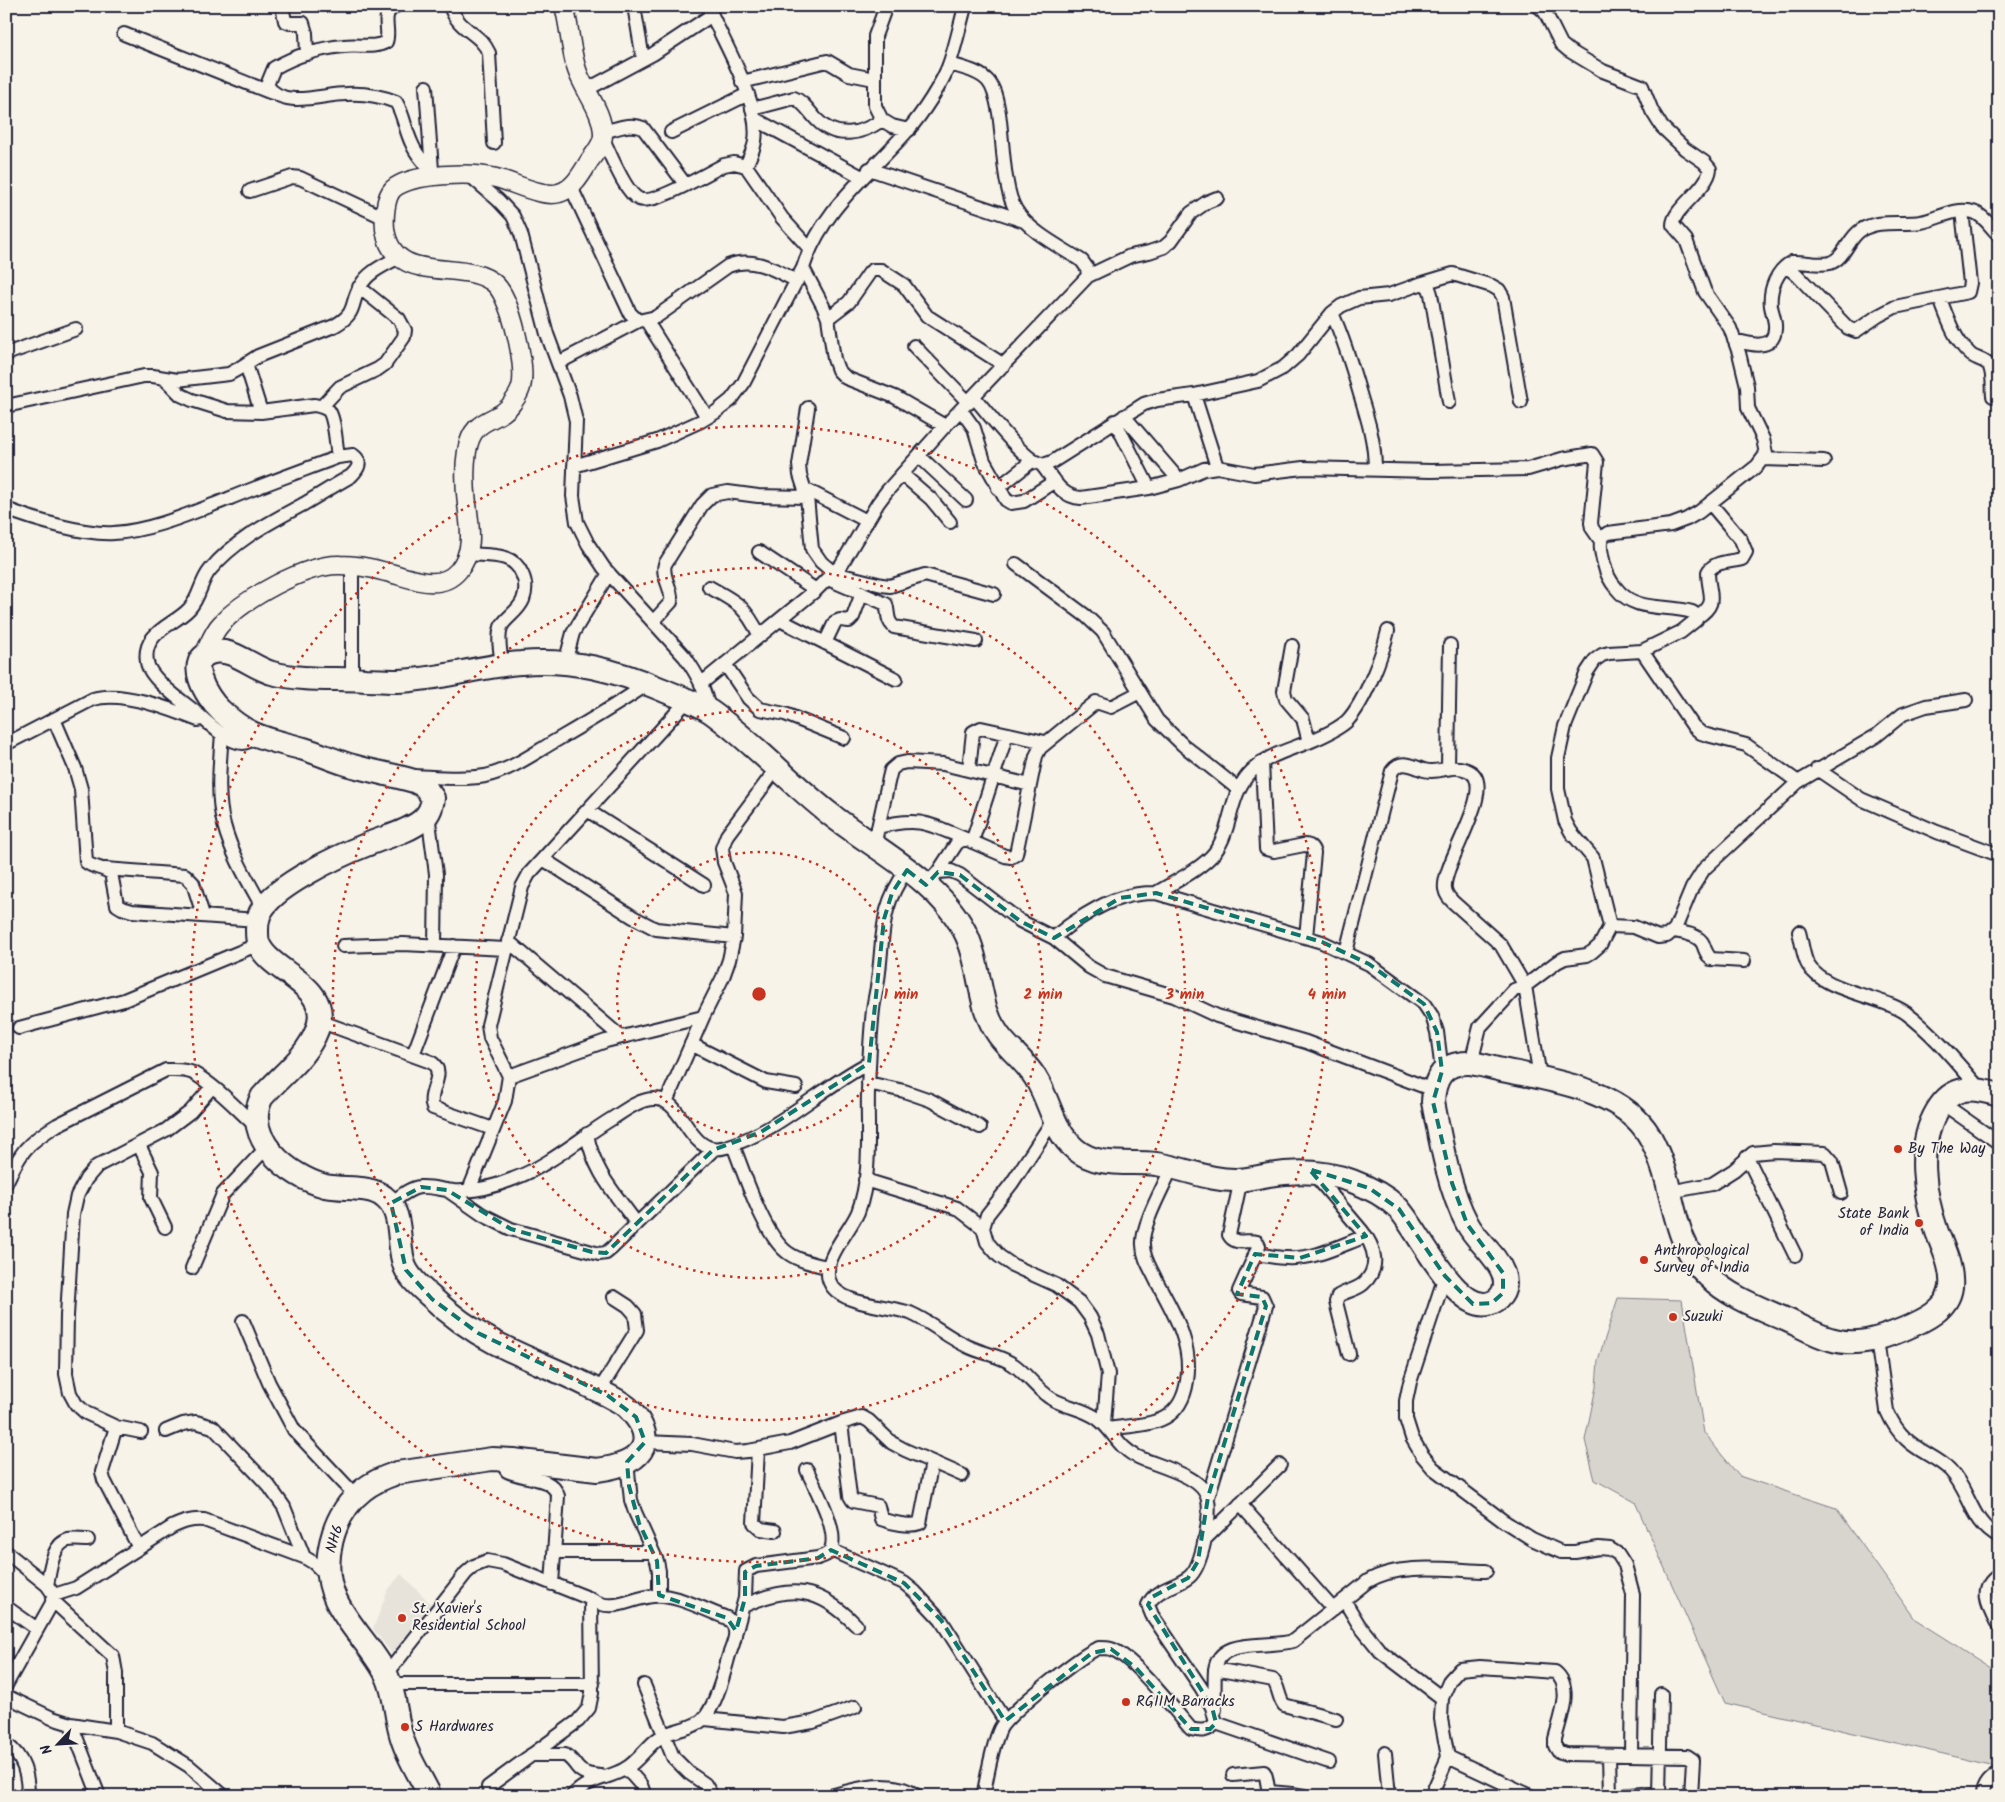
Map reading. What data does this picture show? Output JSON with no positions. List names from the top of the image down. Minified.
{"streets":{"highway":["NH6"]},"places":["By The Way","State Bank of India","Anthropological Survey of India","Suzuki","St. Xavier's Residential School","RGIIM Barracks","S Hardwares"],"north":"bottom left","rings":["1 min","2 min","3 min","4 min"]}
